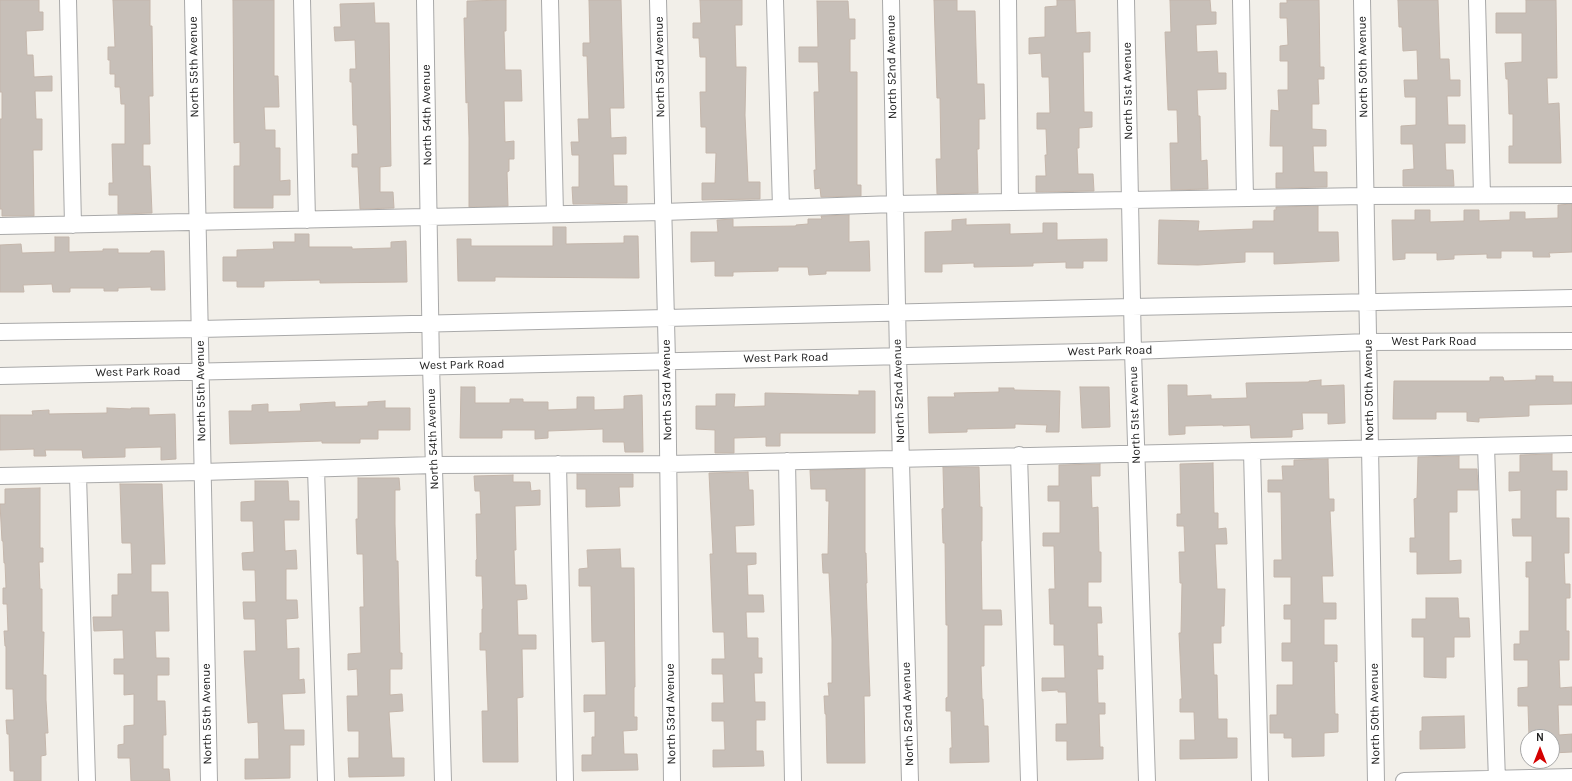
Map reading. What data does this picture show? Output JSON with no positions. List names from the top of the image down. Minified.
{"streets":{"street":["North 55th Avenue","North 53rd Avenue","North 52nd Avenue","North 50th Avenue","North 51st Avenue","North 54th Avenue","West Park Road"]},"crossings":[["North 55th Avenue","West Park Road"],["North 53rd Avenue","West Park Road"],["North 52nd Avenue","West Park Road"],["North 50th Avenue","West Park Road"],["North 51st Avenue","West Park Road"],["North 54th Avenue","West Park Road"]],"north":"top"}
